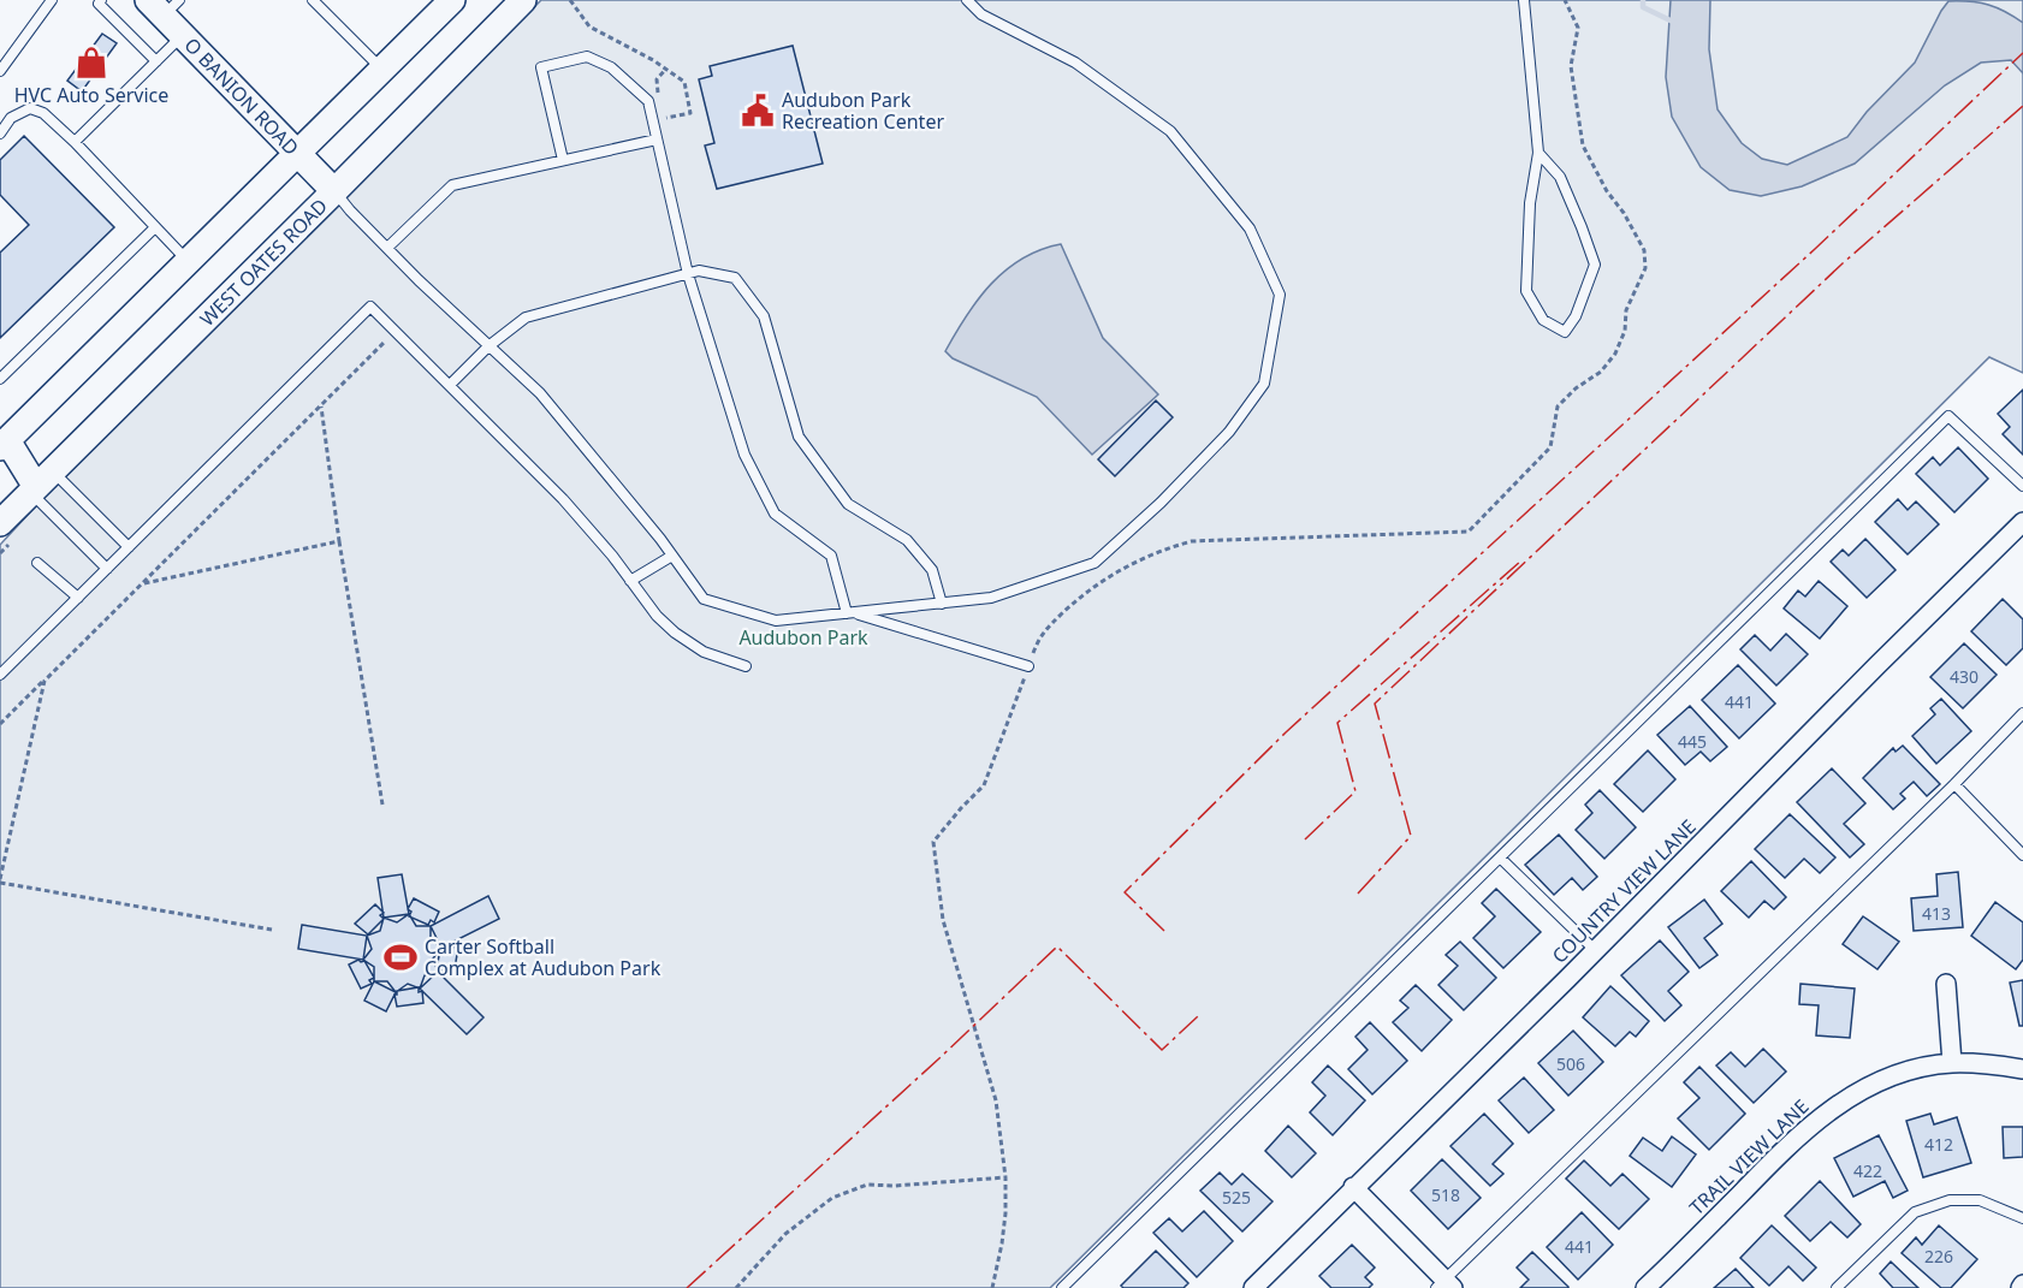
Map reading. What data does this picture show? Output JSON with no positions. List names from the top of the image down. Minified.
{"streets":{"main road":["O BANION ROAD","WEST OATES ROAD"],"street":["COUNTRY VIEW LANE","TRAIL VIEW LANE"]},"crossings":[["O BANION ROAD","WEST OATES ROAD"]],"parks":["Audubon Park"],"places":{"shop":["HVC Auto Service"],"public building":["Audubon Park Recreation Center"],"sports":["Carter Softball Complex at Audubon Park"]},"house_numbers":["430","441","445","413","506","412","422","518","525","441","226"]}
